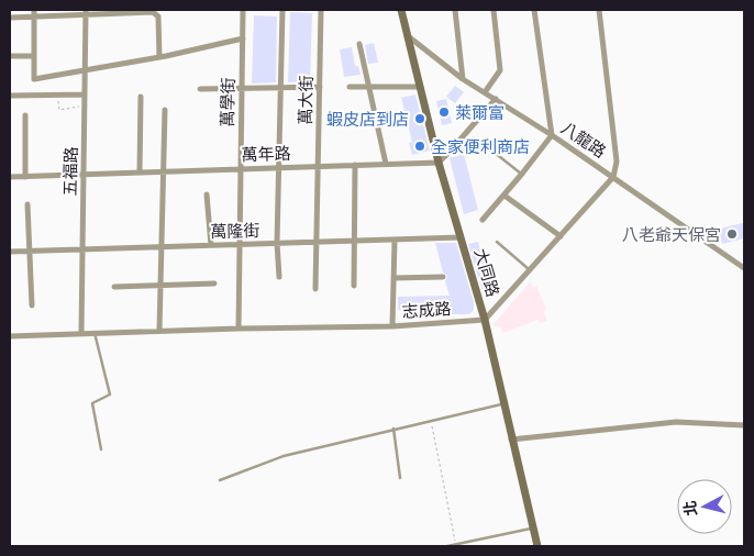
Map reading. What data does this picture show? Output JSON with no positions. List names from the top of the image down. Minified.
{"streets":{"main road":["大同路"],"street":["萬大街","萬學街","八龍路","萬年路","五福路","萬隆街","志成路"]},"crossings":[["萬大街","萬年路"],["萬大街","萬隆街"],["萬學街","萬年路"],["萬學街","萬隆街"],["萬學街","志成路"],["八龍路","大同路"],["萬年路","五福路"],["萬年路","大同路"],["五福路","萬隆街"],["五福路","志成路"],["萬隆街","大同路"],["大同路","志成路"]],"places":["萊爾富","蝦皮店到店","全家便利商店","八老爺天保宮"],"north":"left"}
